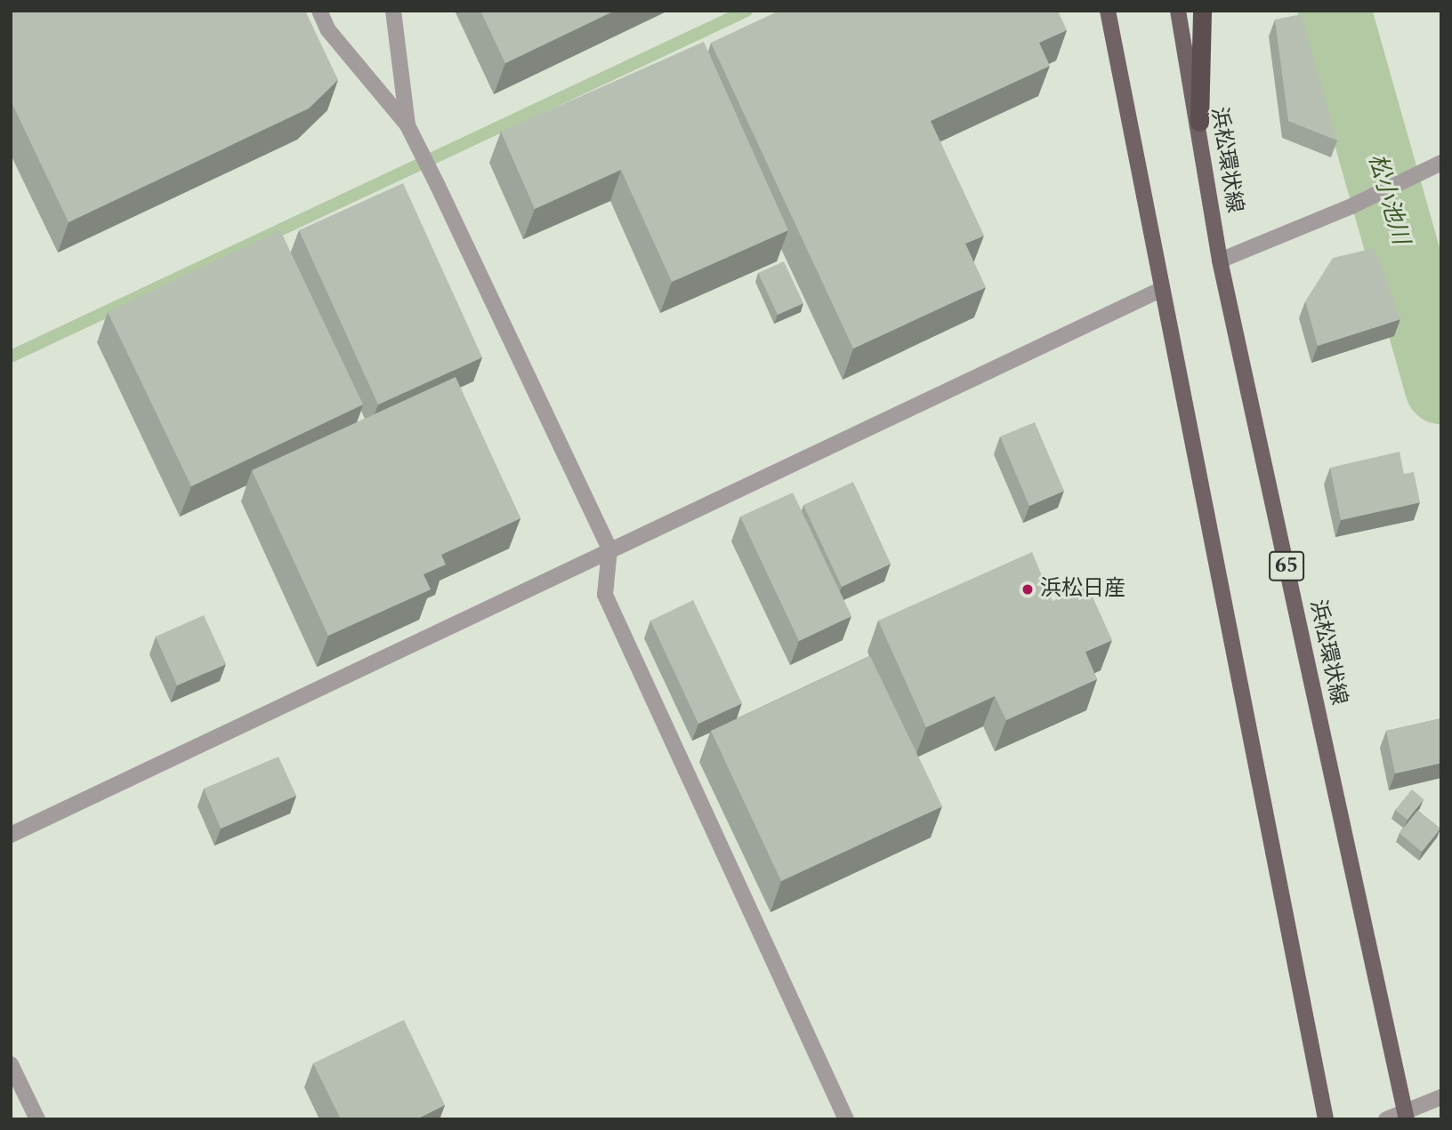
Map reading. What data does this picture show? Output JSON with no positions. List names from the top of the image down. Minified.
{"streets":{"main road":["浜松環状線","65"]},"water":["松小池川"],"places":["浜松日産"]}
